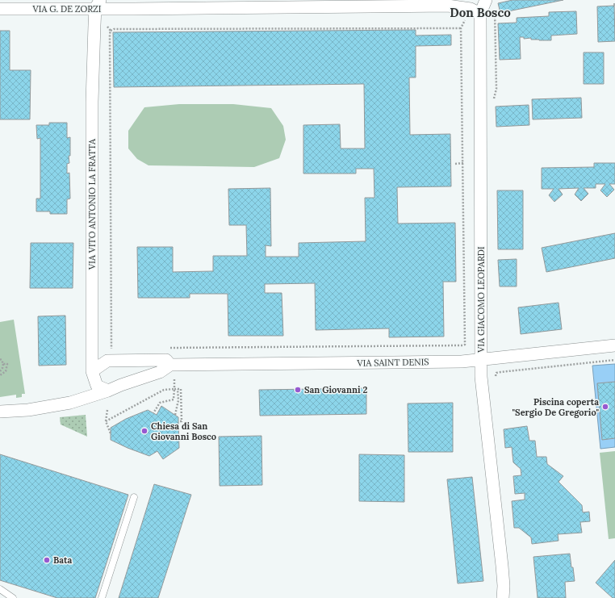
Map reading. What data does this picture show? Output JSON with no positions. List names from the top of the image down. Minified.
{"streets":{"street":["VIA G. DE ZORZI","VIA VITO ANTONIO LA FRATTA","VIA GIACOMO LEOPARDI","VIA SAINT DENIS"]},"crossings":[["VIA G. DE ZORZI","VIA VITO ANTONIO LA FRATTA"],["VIA G. DE ZORZI","VIA GIACOMO LEOPARDI"],["VIA GIACOMO LEOPARDI","VIA SAINT DENIS"]],"districts":["Don Bosco"],"places":["San Giovanni 2","Piscina coperta \"Sergio De Gregorio\"","Chiesa di San Giovanni Bosco","Bata"]}
